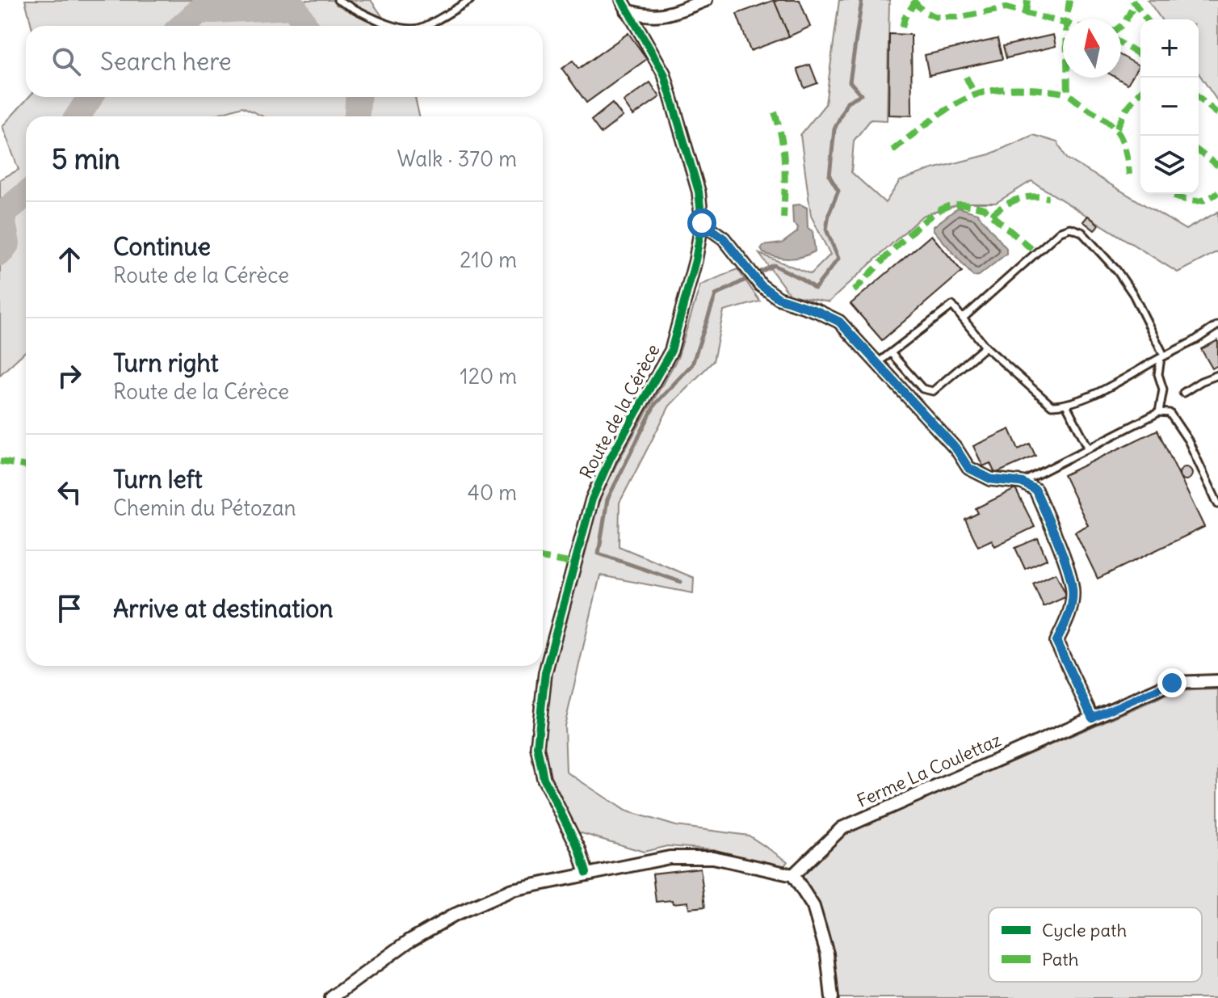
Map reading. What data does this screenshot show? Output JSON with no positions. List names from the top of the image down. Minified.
{"streets":{"street":["Route de la Cérèce","Ferme La Coulettaz"]},"legend":["Cycle path","Path"],"north":"top","page":{"map_buttons":["+","−"],"search":"Search here","heading":["5 min","Walk · 370 m"],"list":[["Continue","Route de la Cérèce","210 m"],["Turn right","Route de la Cérèce","120 m"],["Turn left","Chemin du Pétozan","40 m"],"Arrive at destination"]}}
